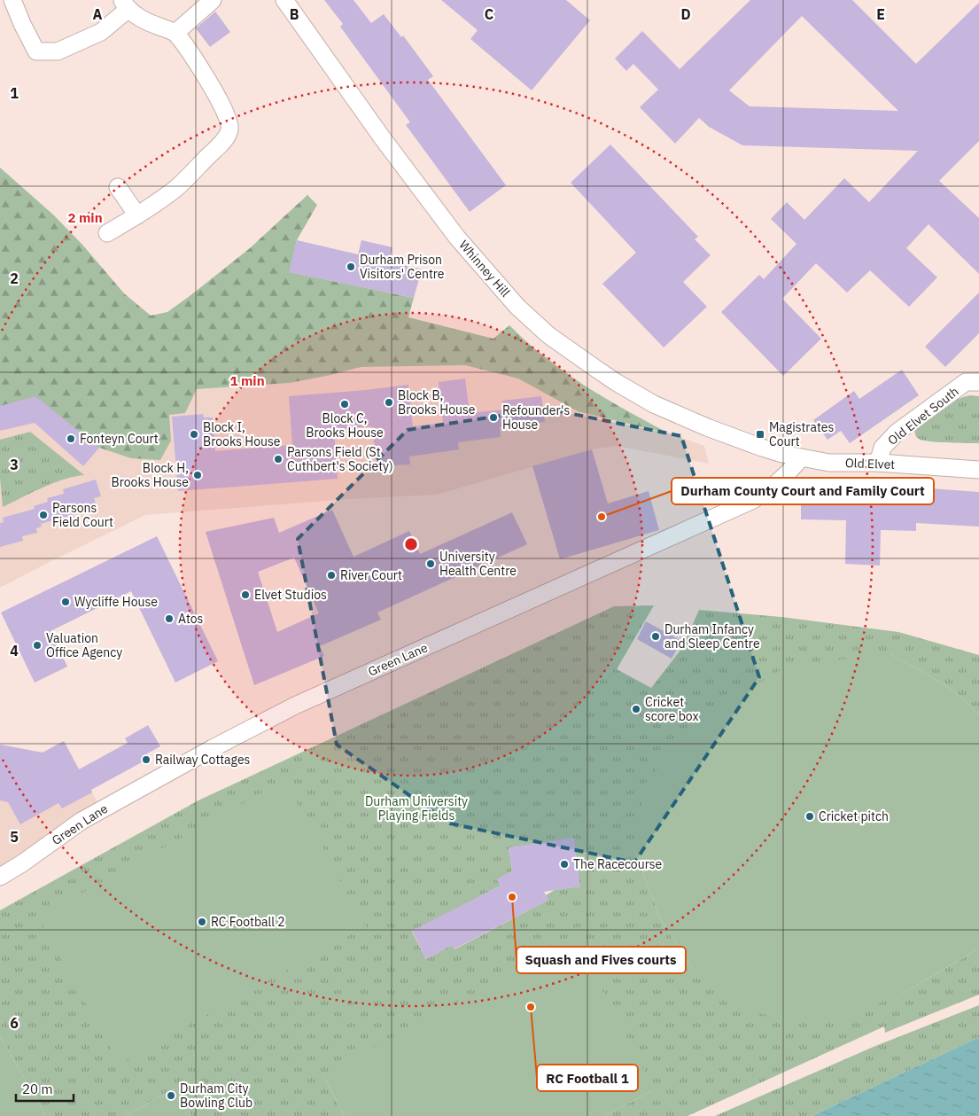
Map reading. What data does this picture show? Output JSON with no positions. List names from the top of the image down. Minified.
{"streets":{"street":["Whinney Hill","Old Elvet South","Old Elvet","Green Lane"]},"crossings":[["Whinney Hill","Old Elvet"],["Old Elvet South","Old Elvet"],["Old Elvet","Green Lane"]],"parks":["Durham University Playing Fields"],"places":{"other":["Durham Prison Visitors' Centre","Block B, Brooks House","Block C, Brooks House","Refounder's House","Block I, Brooks House","Fonteyn Court","Parsons Field (St Cuthbert's Society)","Block H, Brooks House","Parsons Field Court","Durham County Court and Family Court","University Health Centre","River Court","Elvet Studios","Wycliffe House","Atos","Durham Infancy and Sleep Centre","Valuation Office Agency","Cricket score box","Railway Cottages","Cricket pitch","The Racecourse","Squash and Fives courts","RC Football 2","RC Football 1","Durham City Bowling Club"],"transit":["Magistrates Court"]},"scale_bar":"20 m","grid":{"columns":["A","B","C","D","E"],"rows":["1","2","3","4","5","6"]},"rings":["2 min","1 min"]}
